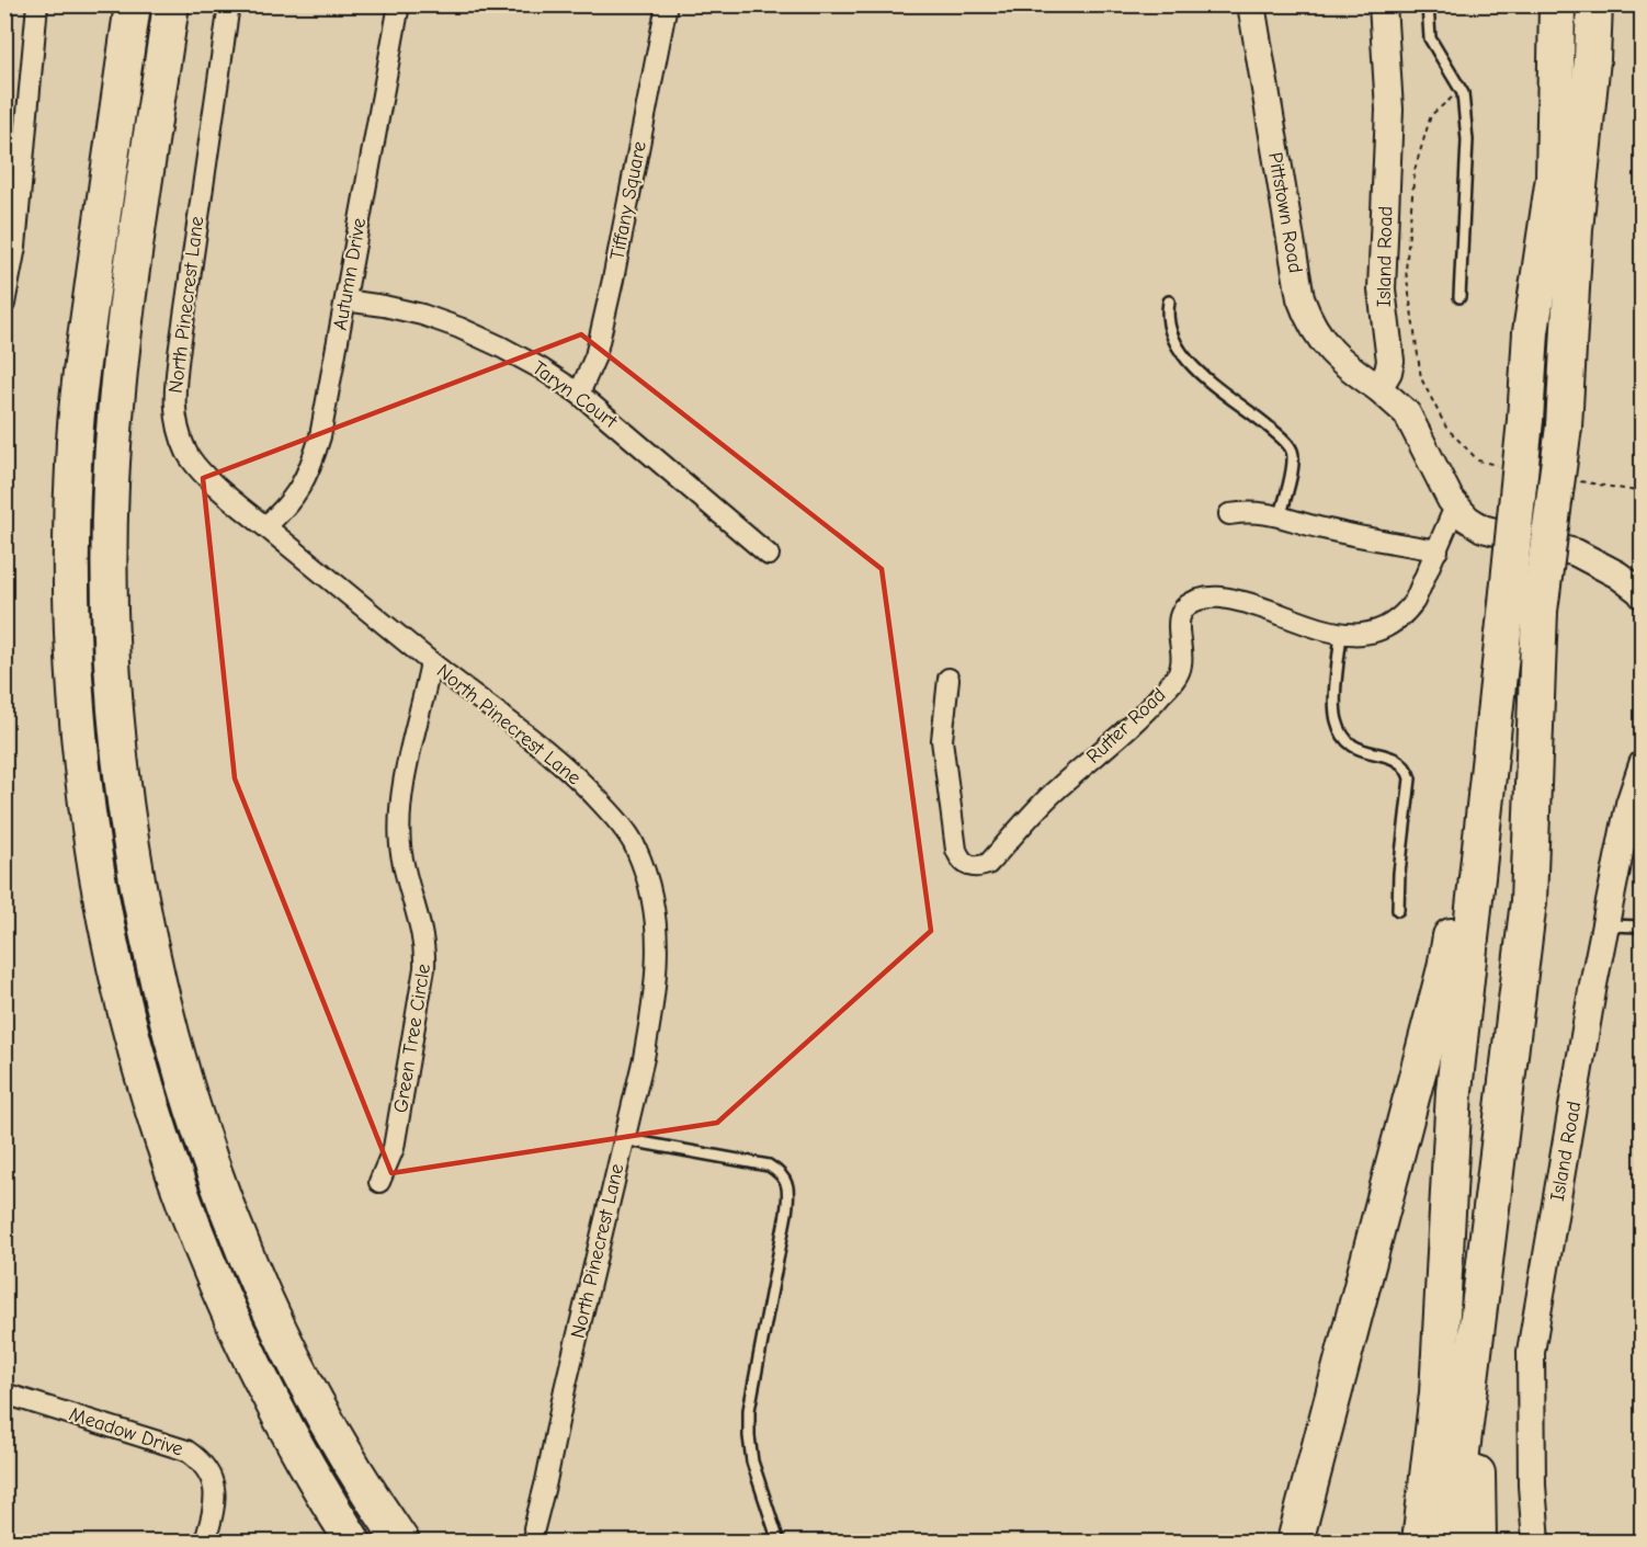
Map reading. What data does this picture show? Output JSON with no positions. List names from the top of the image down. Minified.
{"streets":{"street":["Tiffany Square","Pittstown Road","Island Road","Autumn Drive","North Pinecrest Lane","Taryn Court","Rutter Road","Green Tree Circle","Meadow Drive"]},"crossings":[["Tiffany Square","Taryn Court"],["Autumn Drive","North Pinecrest Lane"],["Autumn Drive","Taryn Court"],["North Pinecrest Lane","Green Tree Circle"]]}
